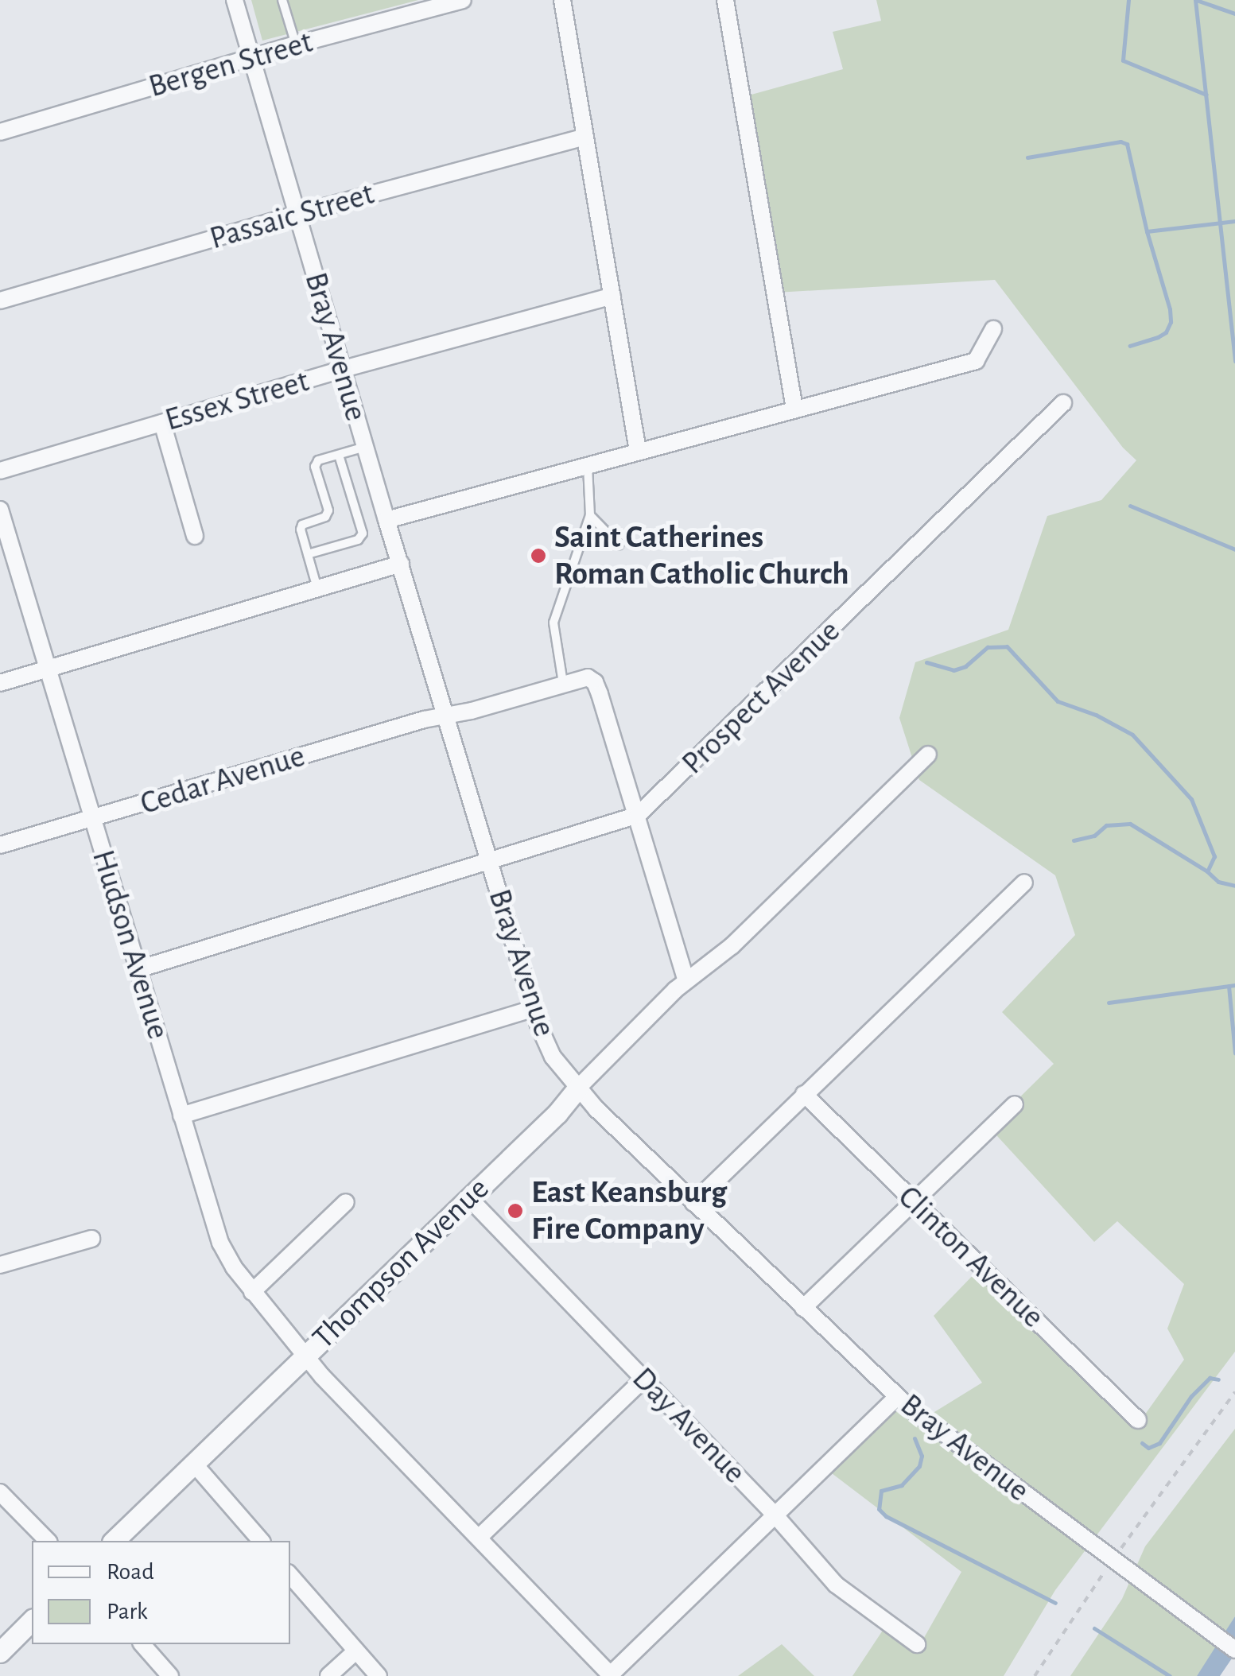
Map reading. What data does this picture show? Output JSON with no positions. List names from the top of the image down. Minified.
{"streets":{"street":["Bergen Street","Passaic Street","Bray Avenue","Essex Street","Prospect Avenue","Cedar Avenue","Hudson Avenue","Clinton Avenue","Thompson Avenue","Day Avenue"]},"crossings":[["Bergen Street","Bray Avenue"],["Passaic Street","Bray Avenue"],["Bray Avenue","Essex Street"],["Bray Avenue","Prospect Avenue"],["Bray Avenue","Cedar Avenue"],["Bray Avenue","Thompson Avenue"],["Prospect Avenue","Cedar Avenue"],["Prospect Avenue","Hudson Avenue"],["Cedar Avenue","Hudson Avenue"],["Hudson Avenue","Thompson Avenue"],["Thompson Avenue","Day Avenue"]],"places":["Saint Catherines Roman Catholic Church","East Keansburg Fire Company"],"legend":["Road","Park"]}
